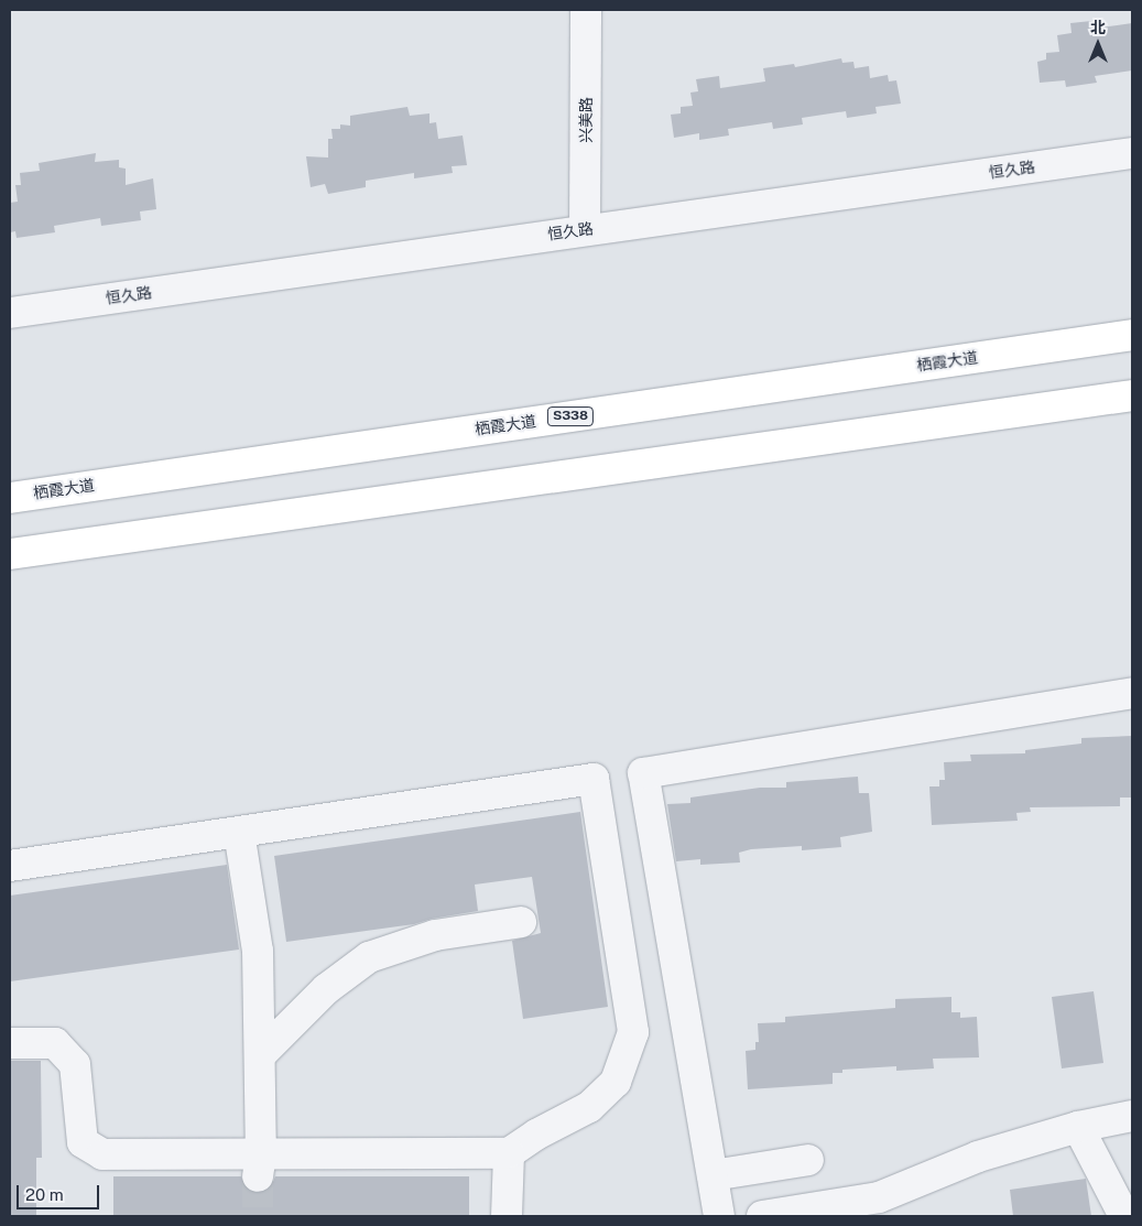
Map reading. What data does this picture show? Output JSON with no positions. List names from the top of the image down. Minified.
{"streets":{"main road":["栖霞大道","S338"],"street":["兴美路","恒久路"]},"crossings":[["兴美路","恒久路"]],"scale_bar":"20 m","north":"top"}
